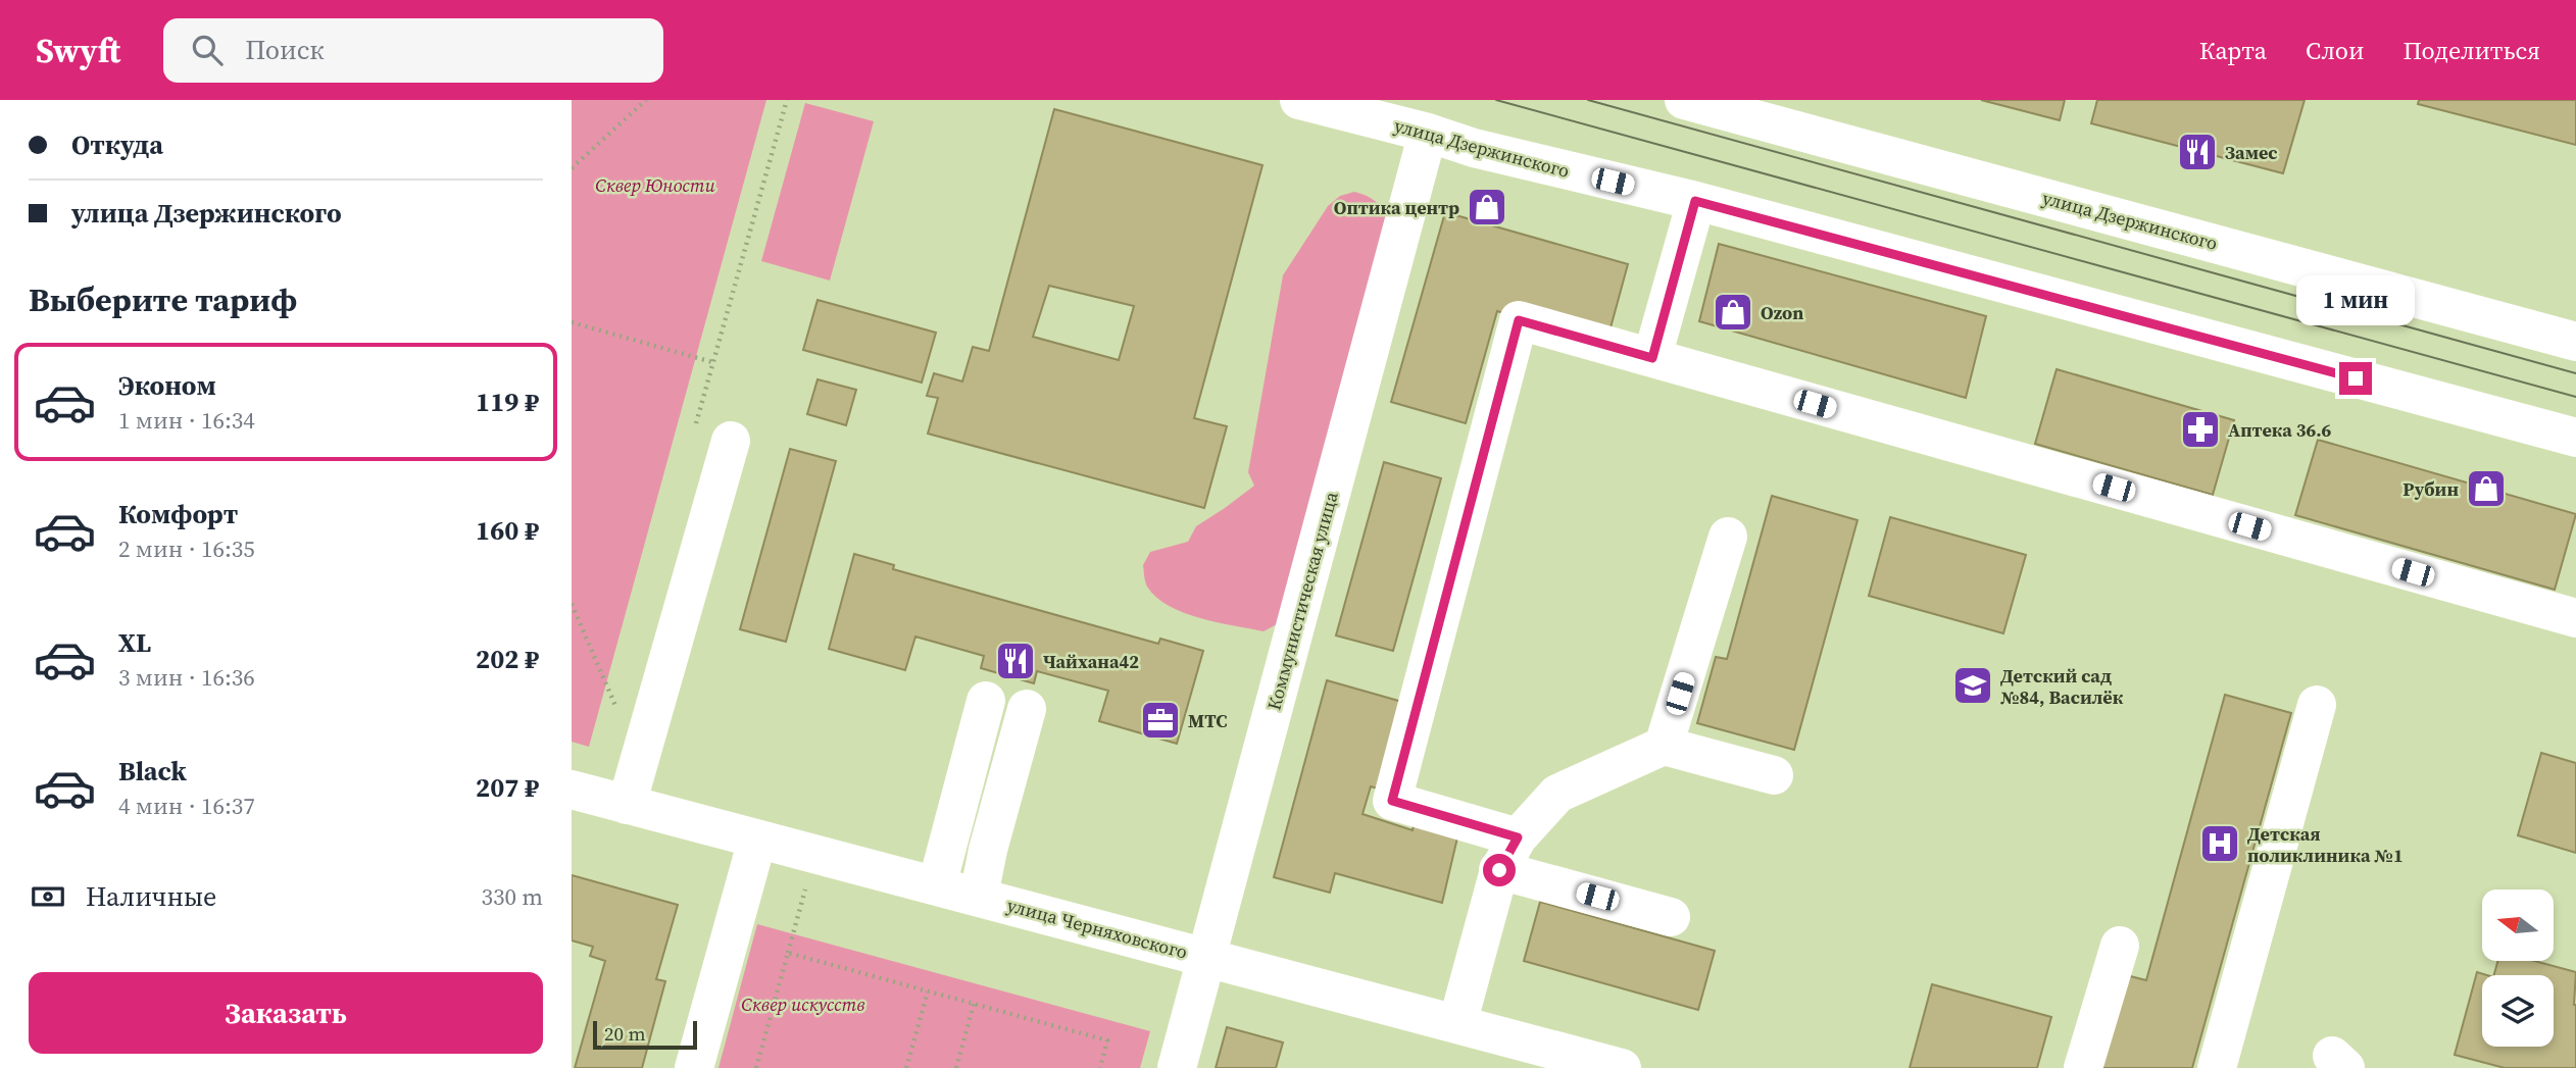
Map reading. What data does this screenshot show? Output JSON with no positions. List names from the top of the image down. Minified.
{"streets":{"street":["улица Дзержинского","Коммунистическая улица","улица Черняховского"]},"crossings":[["улица Дзержинского","Коммунистическая улица"],["Коммунистическая улица","улица Черняховского"]],"parks":["Сквер Юности","Сквер искусств"],"places":{"restaurant":["Замес","Чайхана42"],"shop":["Оптика центр","Ozon","Рубин"],"pharmacy":["Аптека 36.6"],"school or university":["Детский сад №84, Василёк"],"office":["МТС"],"hospital":["Детская поликлиника №1"]},"scale_bar":"20 m","north":"left","page":{"header":"Swyft","search":"Поиск","nav":["Карта","Слои","Поделиться"],"banner":["Откуда","улица Дзержинского"],"heading":"Выберите тариф","bubble":"1 мин","list":[{"name":"Эконом","note":"1 мин · 16:34","value":"119 ₽"},{"name":"Комфорт","note":"2 мин · 16:35","value":"160 ₽"},{"name":"XL","note":"3 мин · 16:36","value":"202 ₽"},{"name":"Black","note":"4 мин · 16:37","value":"207 ₽"}],"pay":["Наличные","330 m"],"buttons":"Заказать","scale":"20 m"}}
